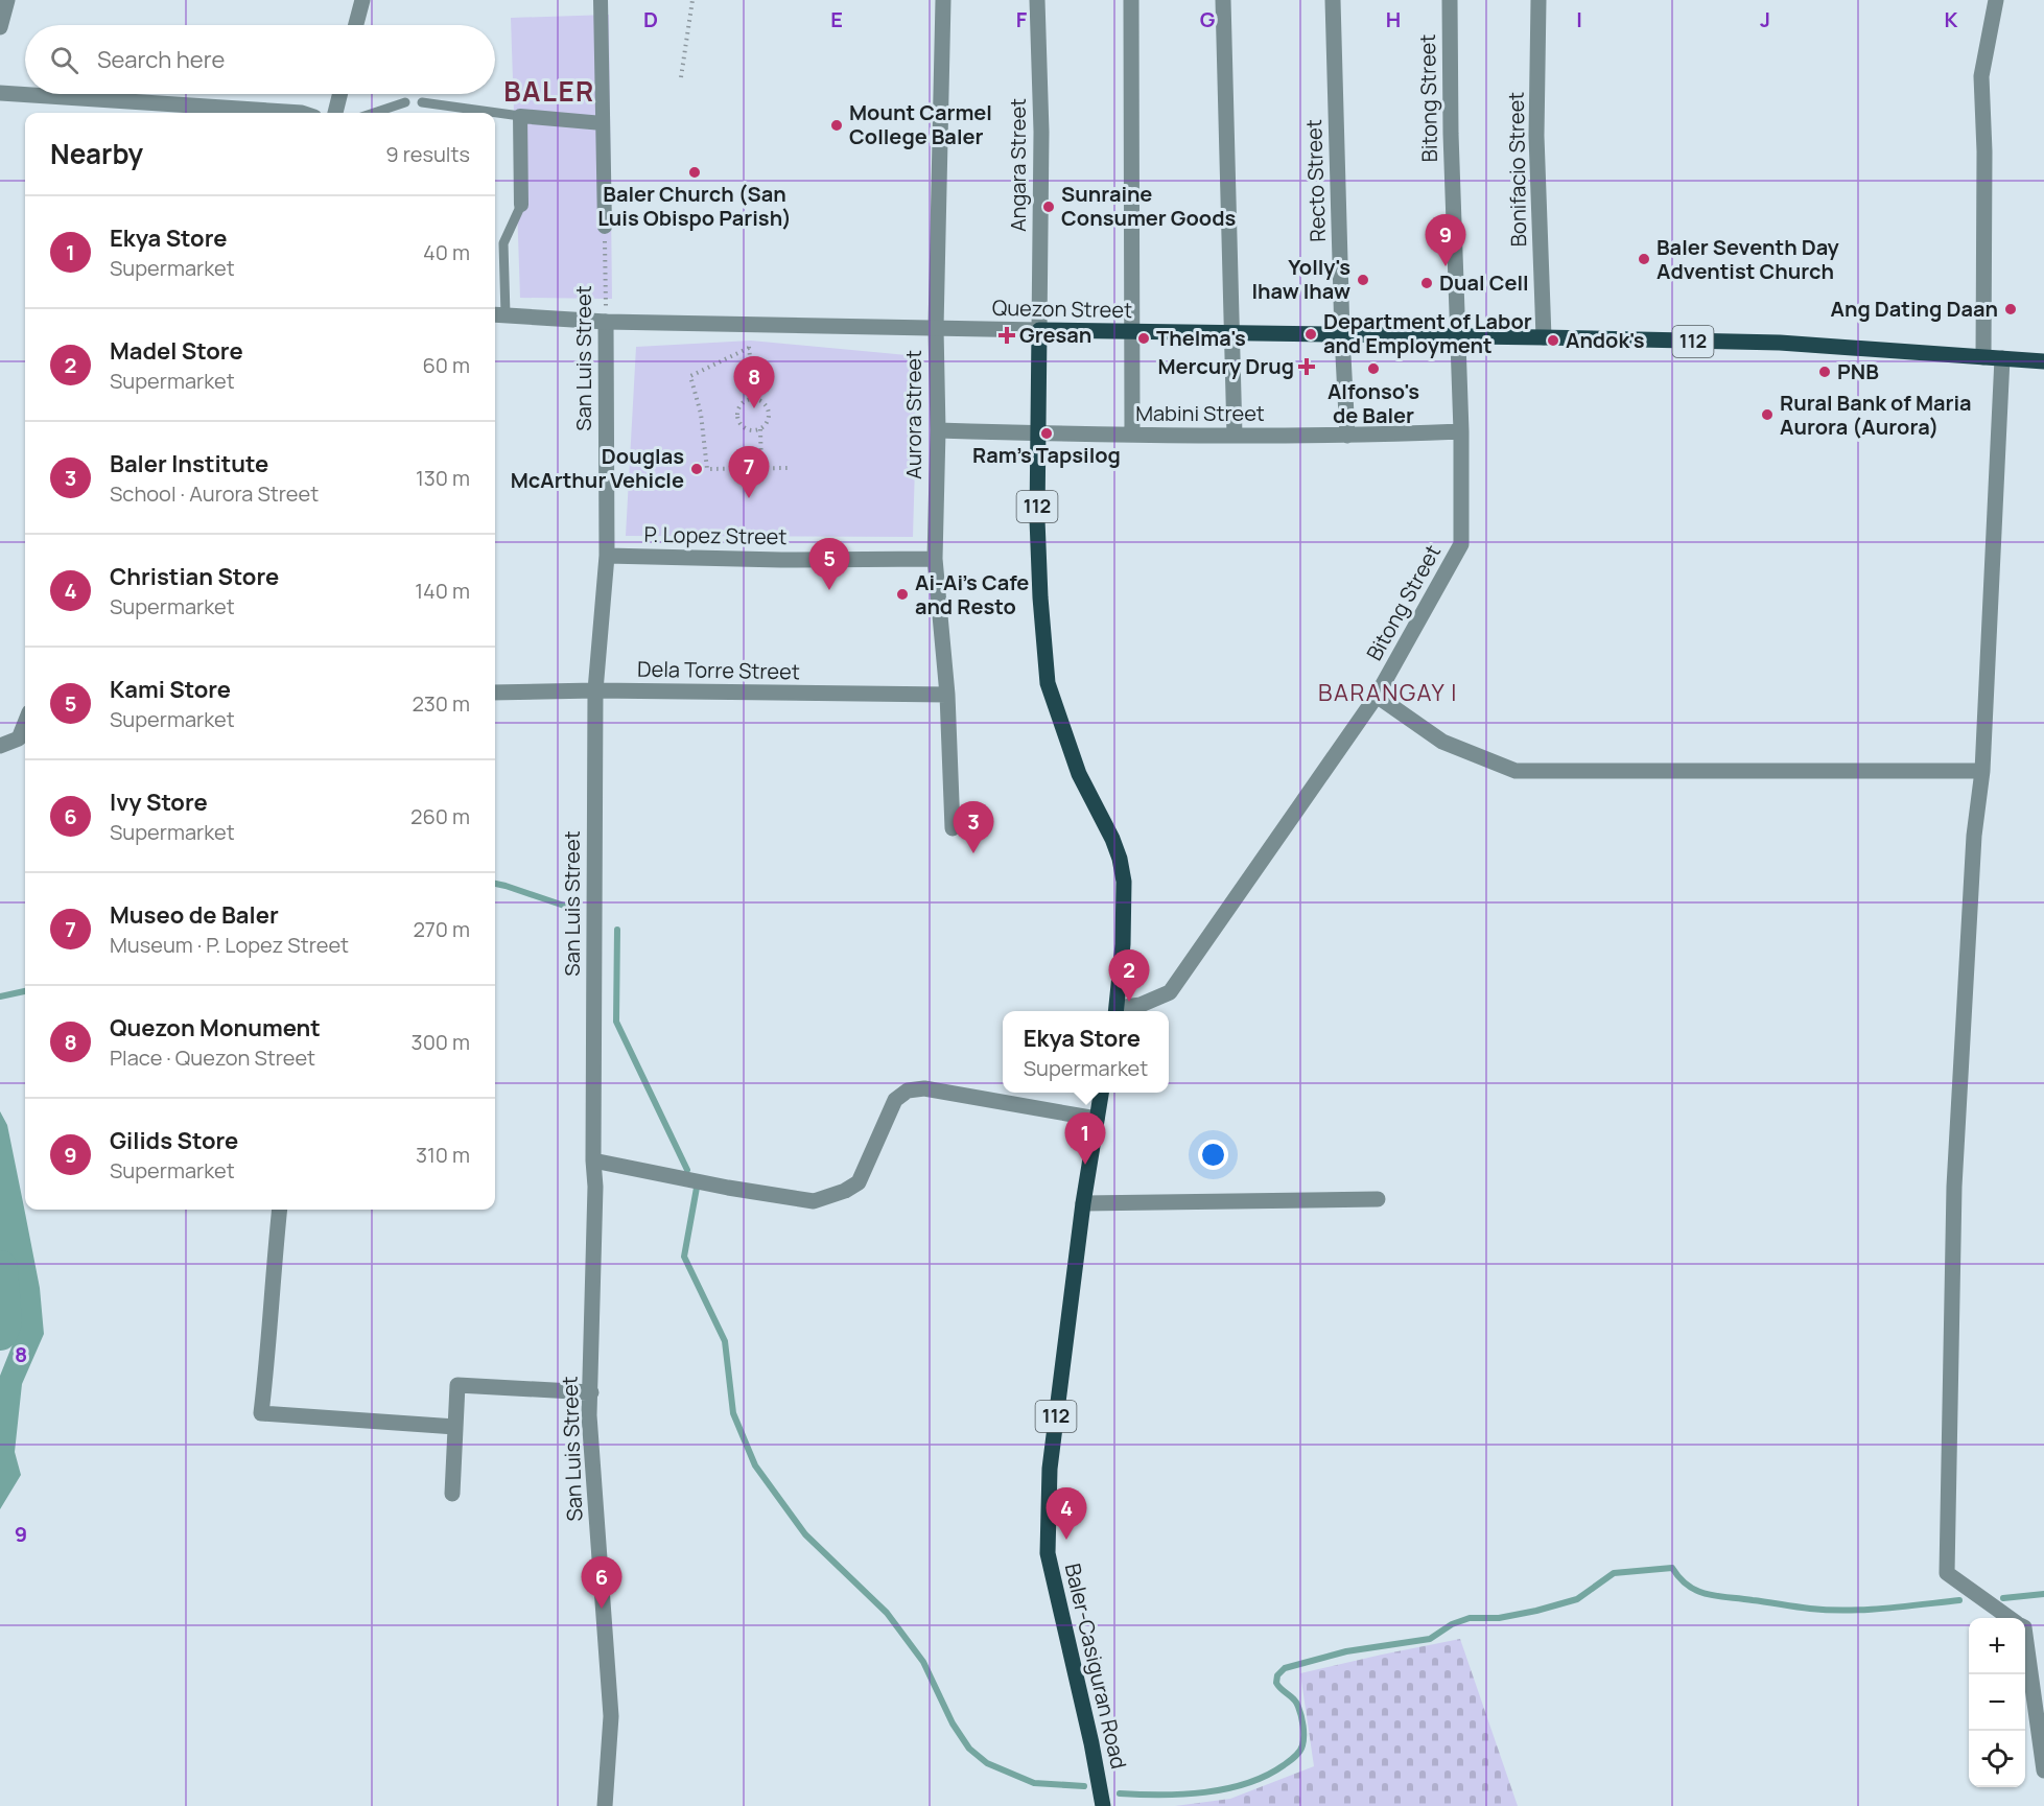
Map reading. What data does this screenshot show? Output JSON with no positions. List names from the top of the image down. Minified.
{"streets":{"main road":["Quezon Street","112","Baler-Casiguran Road"],"street":["Bitong Street","Angara Street","Bonifacio Street","Recto Street","San Luis Street","Mabini Street","Aurora Street","P. Lopez Street","Dela Torre Street"]},"crossings":[["Bitong Street","Quezon Street"],["Bitong Street","Mabini Street"],["Angara Street","Quezon Street"],["Angara Street","112"],["Bonifacio Street","Quezon Street"],["Recto Street","Quezon Street"],["Recto Street","Mabini Street"],["Quezon Street","112"],["Quezon Street","San Luis Street"],["Quezon Street","Aurora Street"],["112","Mabini Street"],["San Luis Street","P. Lopez Street"],["San Luis Street","Dela Torre Street"],["Mabini Street","Aurora Street"],["Aurora Street","P. Lopez Street"],["Aurora Street","Dela Torre Street"]],"districts":["BALER","BARANGAY I"],"places":{"other":["Mount Carmel College Baler","Baler Church (San Luis Obispo Parish)","Sunraine Consumer Goods","Baler Seventh Day Adventist Church","Yolly's Ihaw Ihaw","Dual Cell","Ang Dating Daan","Department of Labor and Employment","Thelma's","Andok's","Alfonso's de Baler","PNB","Rural Bank of Maria Aurora (Aurora)","Ram's Tapsilog","Douglas McArthur Vehicle","Ai-Ai's Cafe and Resto"],"health":["Gresan","Mercury Drug"]},"page":{"search":"Search here","heading":["Nearby","9 results"],"list":[{"mark":"1","name":"Ekya Store","note":"Supermarket","value":"40 m"},{"mark":"2","name":"Madel Store","note":"Supermarket","value":"60 m"},{"mark":"3","name":"Baler Institute","note":"School · Aurora Street","value":"130 m"},{"mark":"4","name":"Christian Store","note":"Supermarket","value":"140 m"},{"mark":"5","name":"Kami Store","note":"Supermarket","value":"230 m"},{"mark":"6","name":"Ivy Store","note":"Supermarket","value":"260 m"},{"mark":"7","name":"Museo de Baler","note":"Museum · P. Lopez Street","value":"270 m"},{"mark":"8","name":"Quezon Monument","note":"Place · Quezon Street","value":"300 m"},{"mark":"9","name":"Gilids Store","note":"Supermarket","value":"310 m"}],"pins":["9","8","7","5","3","2","1","4","6"],"popup":["Ekya Store","Supermarket"],"map_buttons":["+","−"]},"grid":{"columns":["D","E","F","G","H","I","J","K"],"rows":["8","9"]}}
